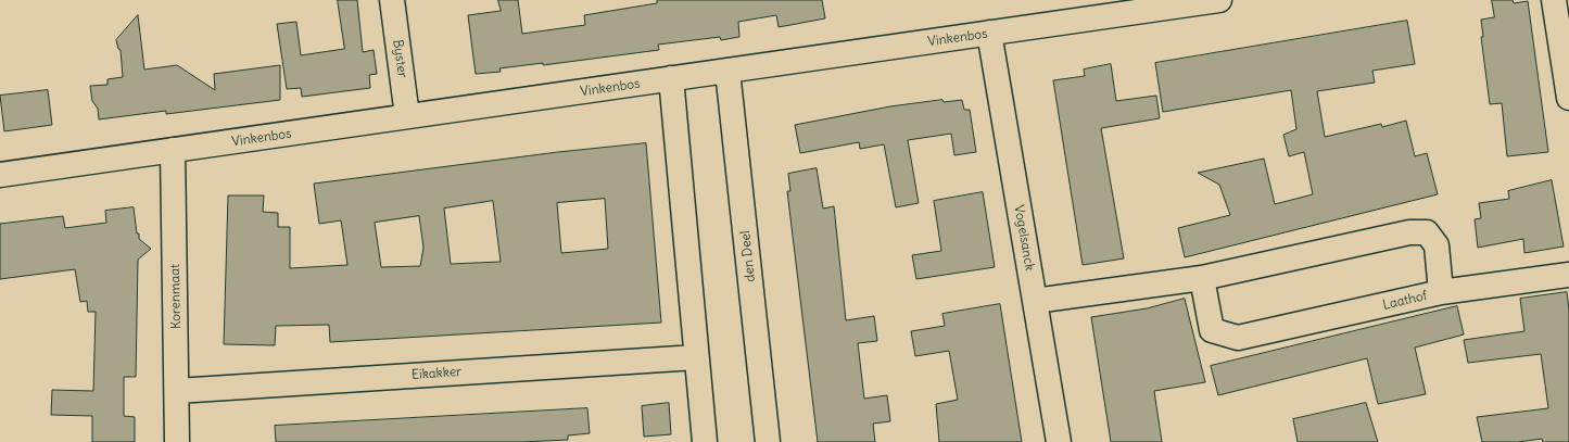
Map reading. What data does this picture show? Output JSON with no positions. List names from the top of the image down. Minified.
{"streets":{"street":["Vinkenbos","Byster","Vogelsanck","den Deel","Korenmaat","Laathof","Eikakker"]},"crossings":[["Vinkenbos","Byster"],["Vinkenbos","Vogelsanck"],["Vinkenbos","den Deel"],["Vinkenbos","Korenmaat"],["Vogelsanck","Laathof"],["Korenmaat","Eikakker"]]}
